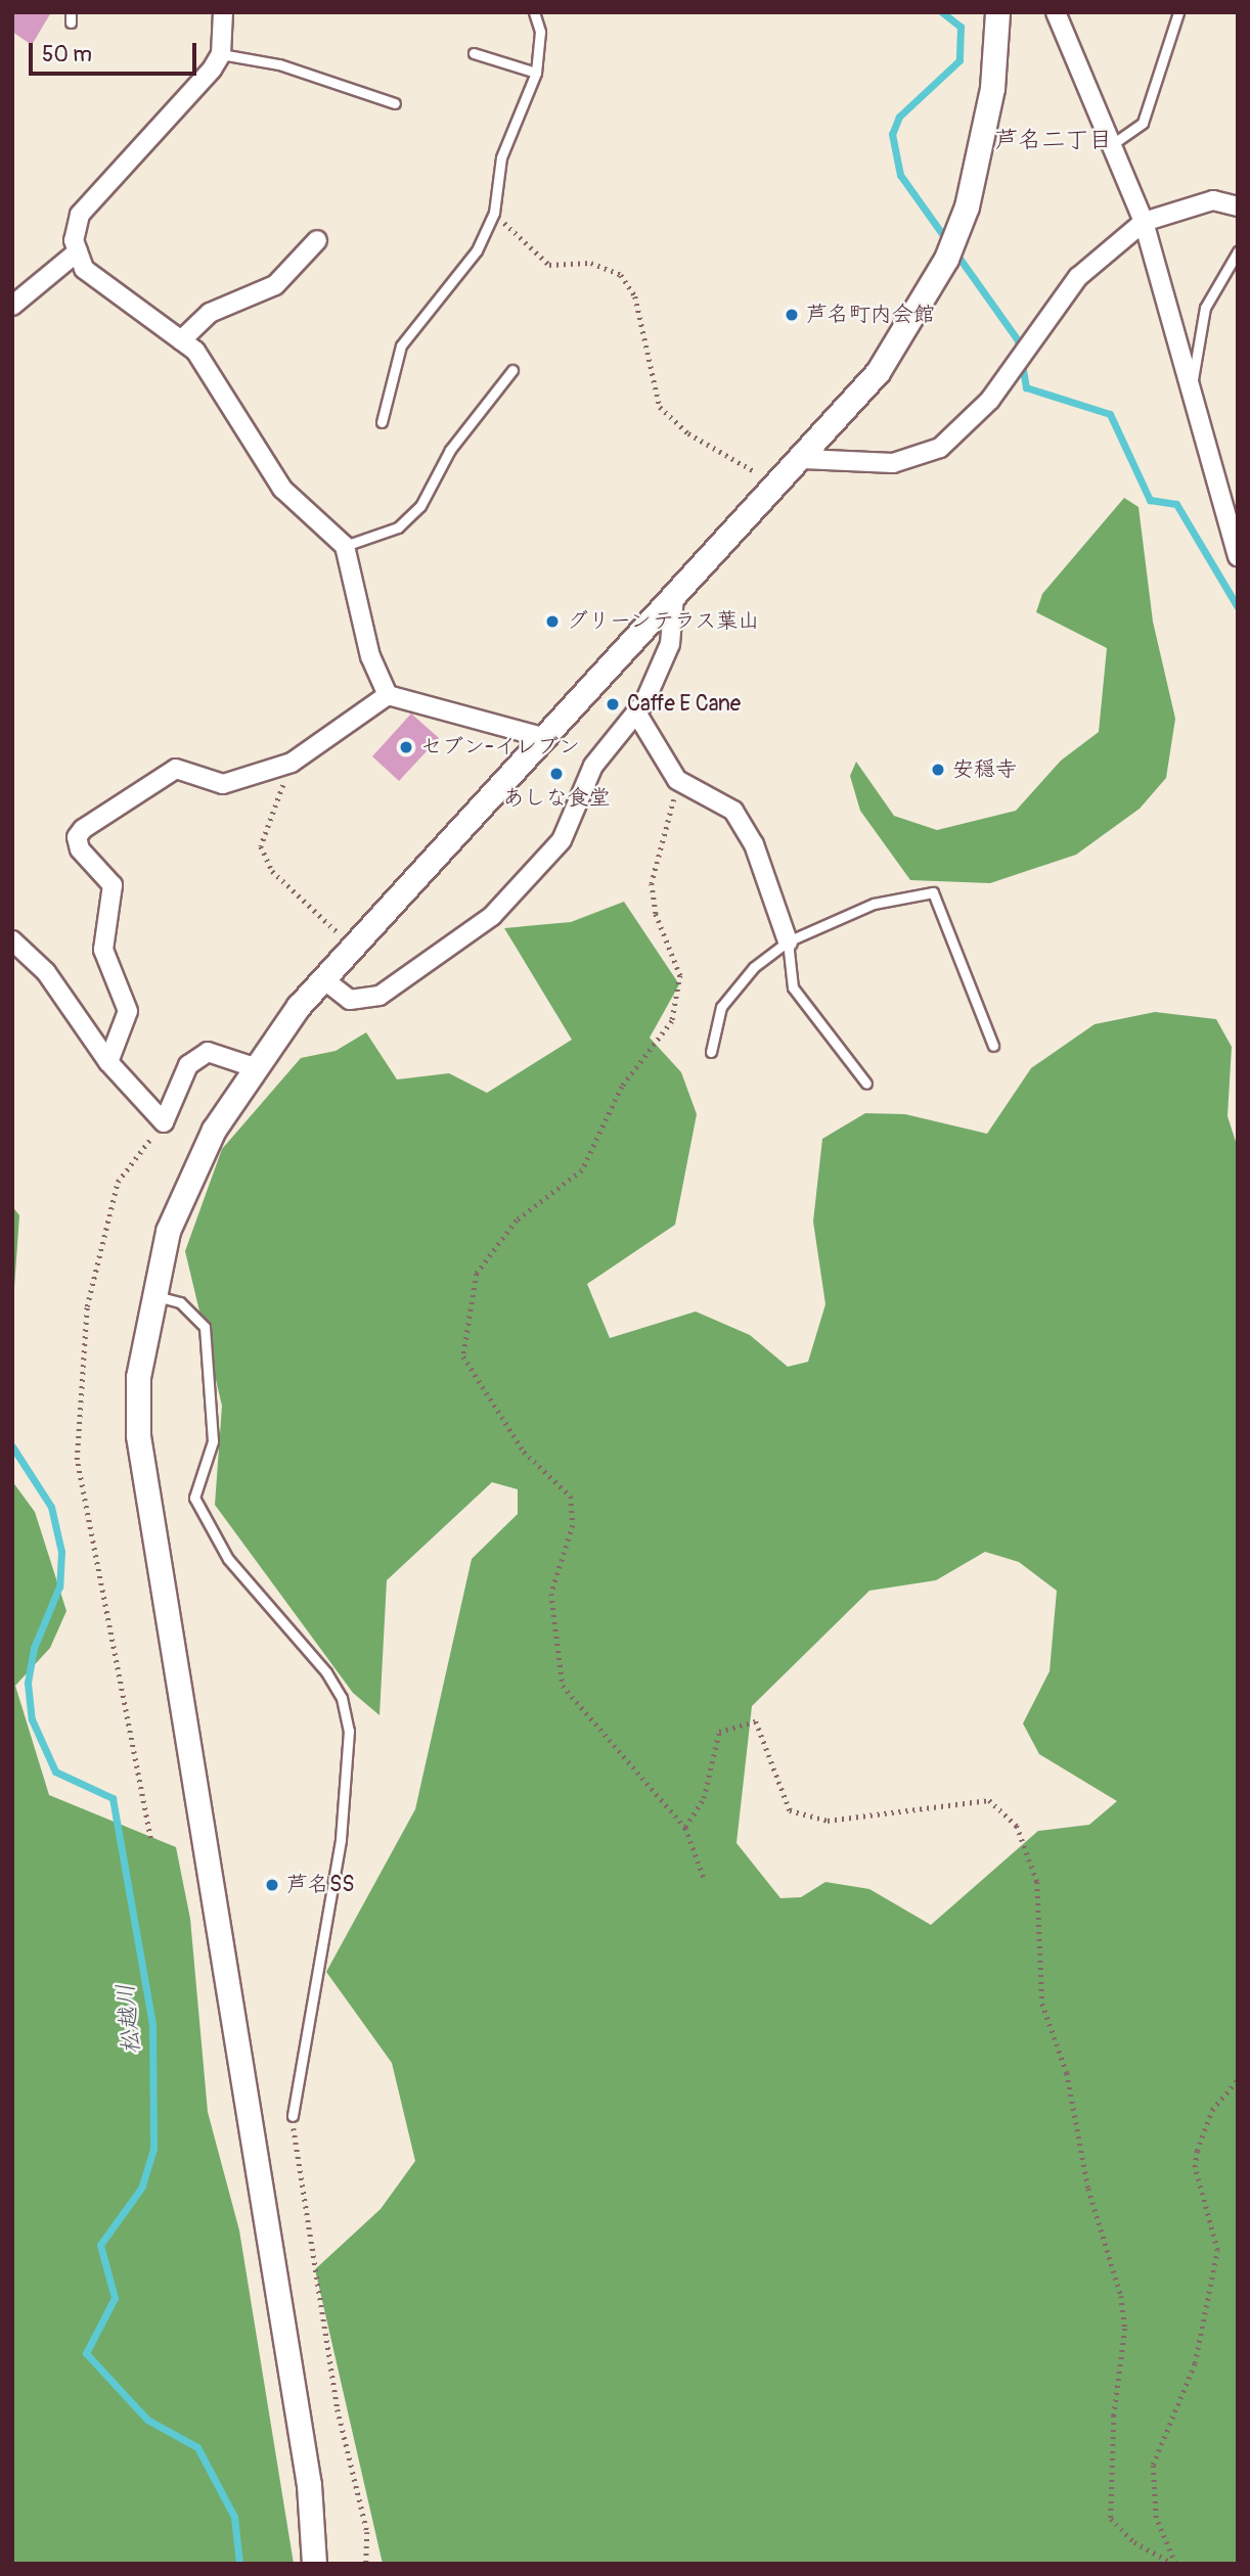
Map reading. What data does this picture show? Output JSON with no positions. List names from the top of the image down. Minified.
{"districts":["芦名二丁目"],"water":["松越川"],"places":["芦名町内会館","グリーンテラス葉山","Caffe E Cane","セブン-イレブン","安穏寺","あしな食堂","芦名SS"],"scale_bar":"50 m"}
